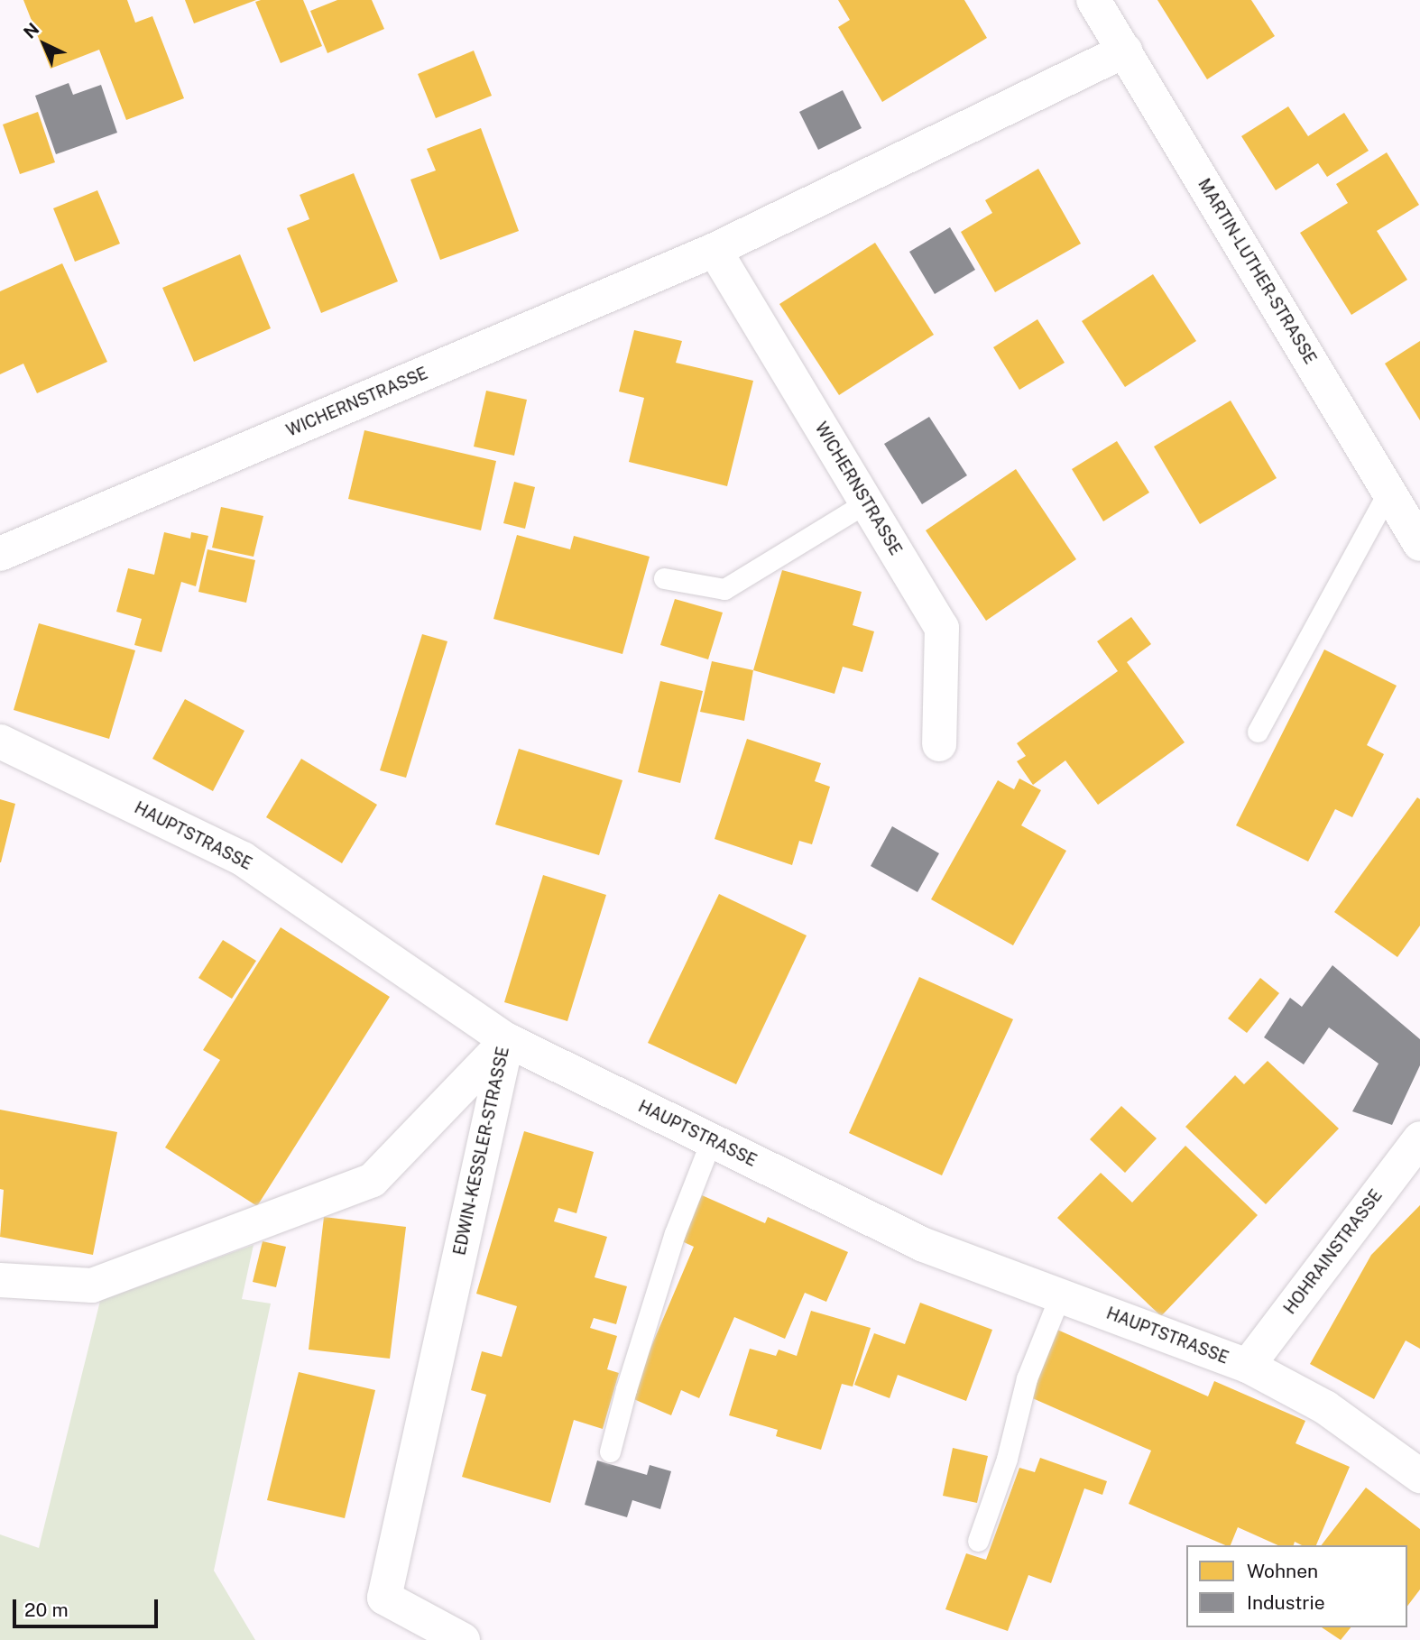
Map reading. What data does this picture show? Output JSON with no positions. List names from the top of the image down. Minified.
{"streets":{"street":["MARTIN-LUTHER-STRASSE","WICHERNSTRASSE","HAUPTSTRASSE","EDWIN-KESSLER-STRASSE","HOHRAINSTRASSE"]},"crossings":[["MARTIN-LUTHER-STRASSE","WICHERNSTRASSE"],["HAUPTSTRASSE","EDWIN-KESSLER-STRASSE"],["HAUPTSTRASSE","HOHRAINSTRASSE"]],"legend":["Wohnen","Industrie"],"scale_bar":"20 m","north":"top left"}
